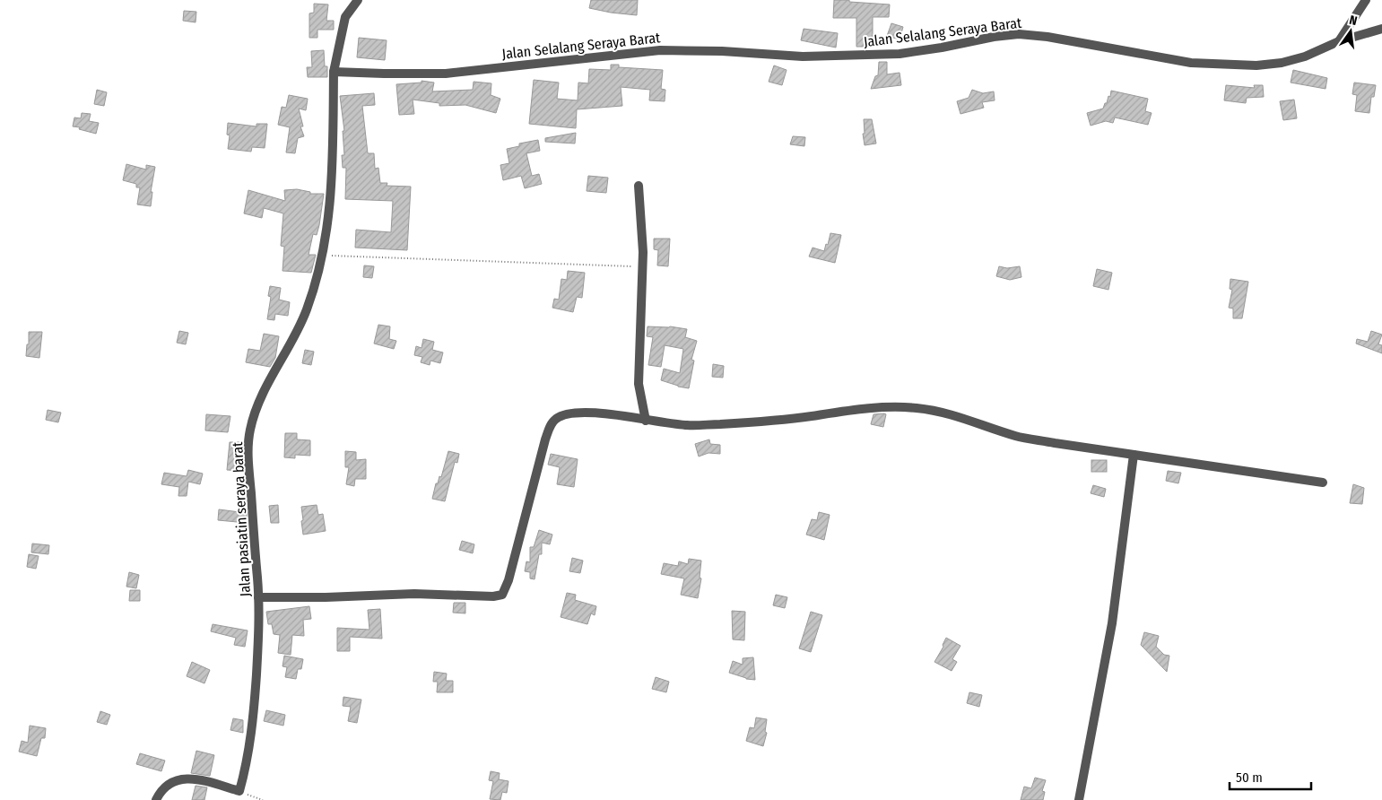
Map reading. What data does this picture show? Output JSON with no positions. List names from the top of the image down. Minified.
{"streets":{"street":["Jalan Selalang Seraya Barat","Jalan pasiatin seraya barat"]},"crossings":[["Jalan Selalang Seraya Barat","Jalan pasiatin seraya barat"]],"scale_bar":"50 m","north":"top"}
